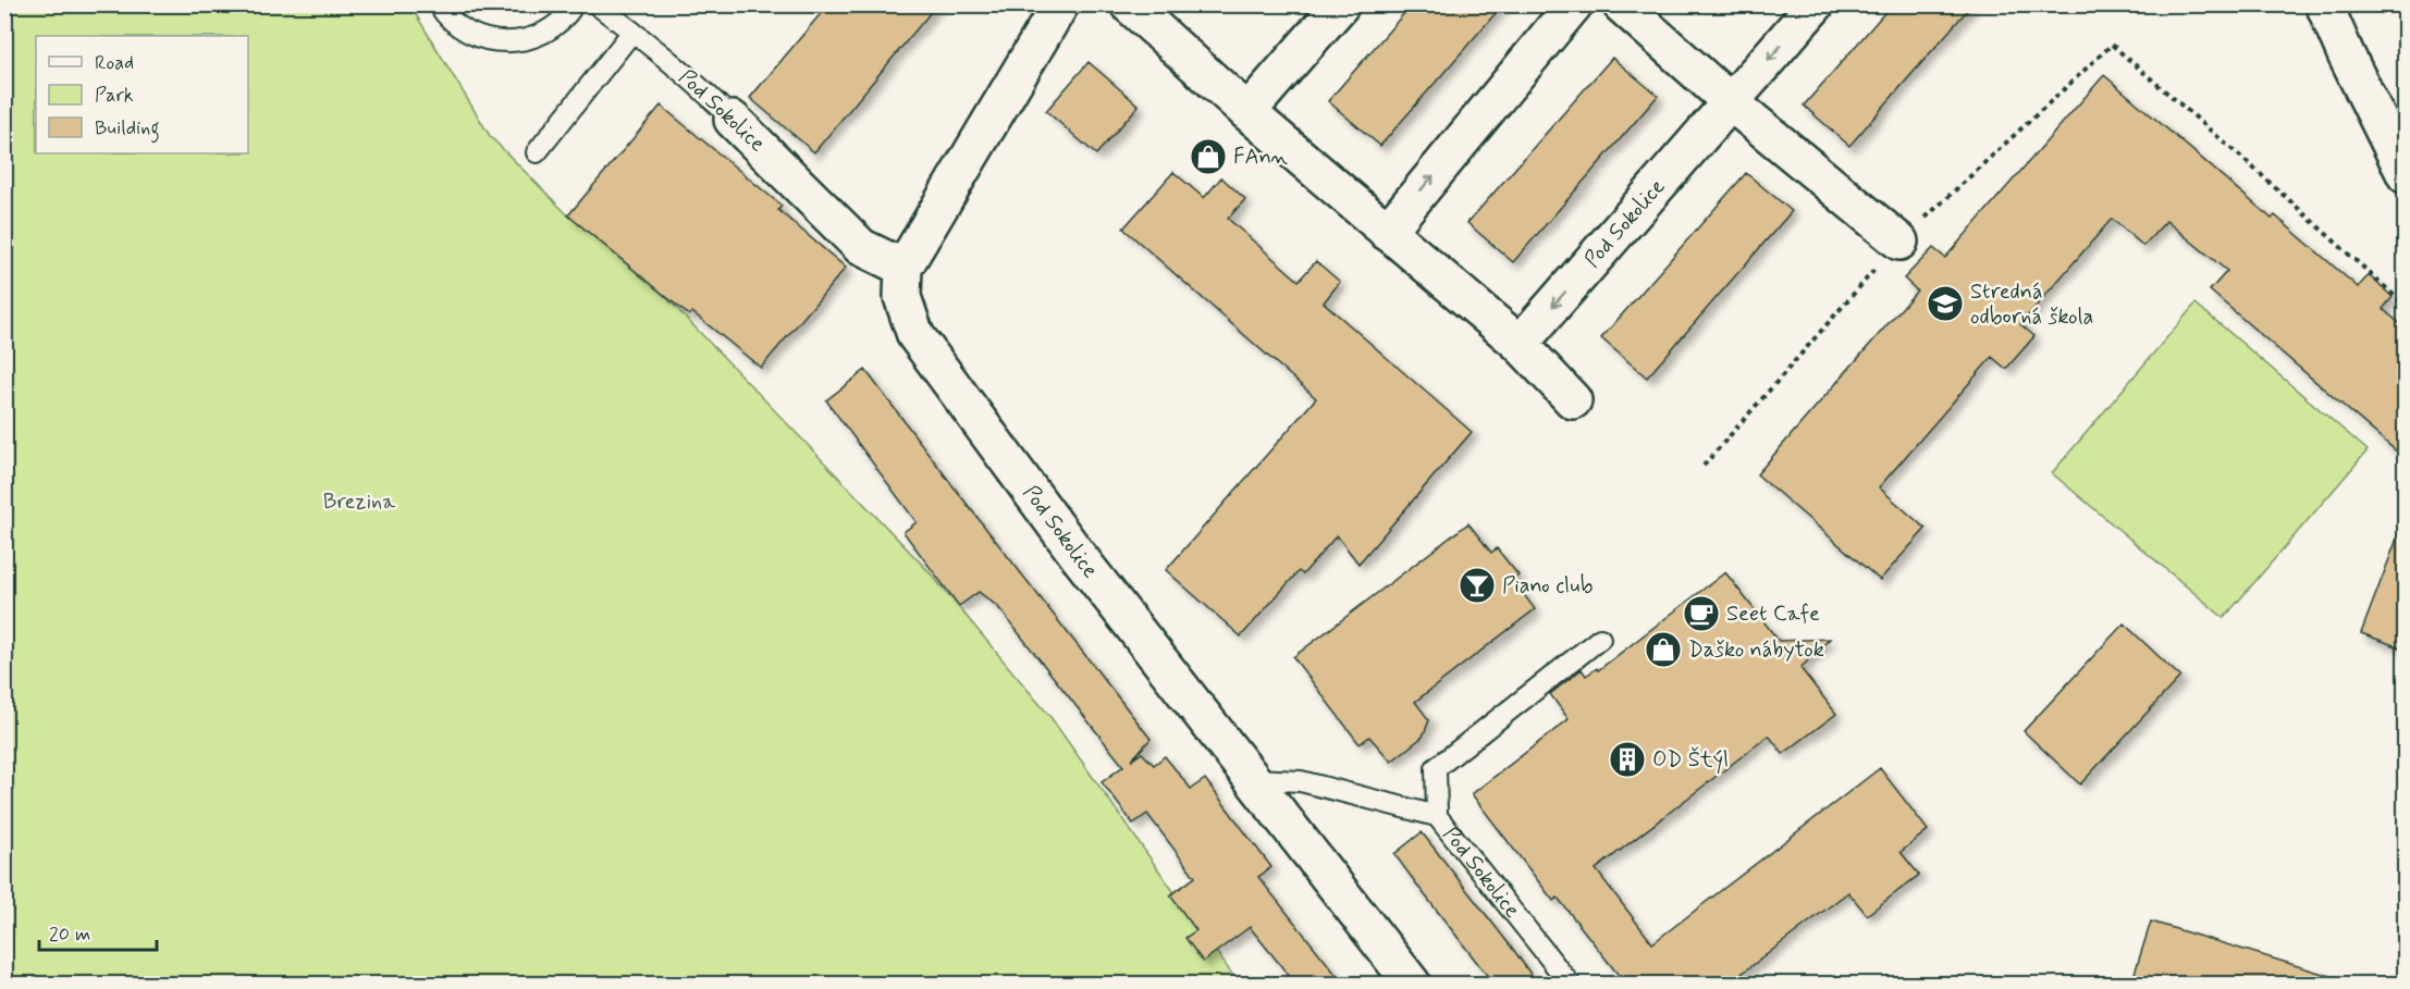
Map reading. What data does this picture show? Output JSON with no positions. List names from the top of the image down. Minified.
{"streets":{"street":["Pod Sokolice"]},"parks":["Brezina"],"places":{"shop":["FAnn","Daško nábytok"],"school or university":["Stredná odborná škola"],"bar":["Piano club"],"cafe":["Seet Cafe"],"building":["OD Štýl"]},"legend":["Road","Park","Building"],"scale_bar":"20 m"}
